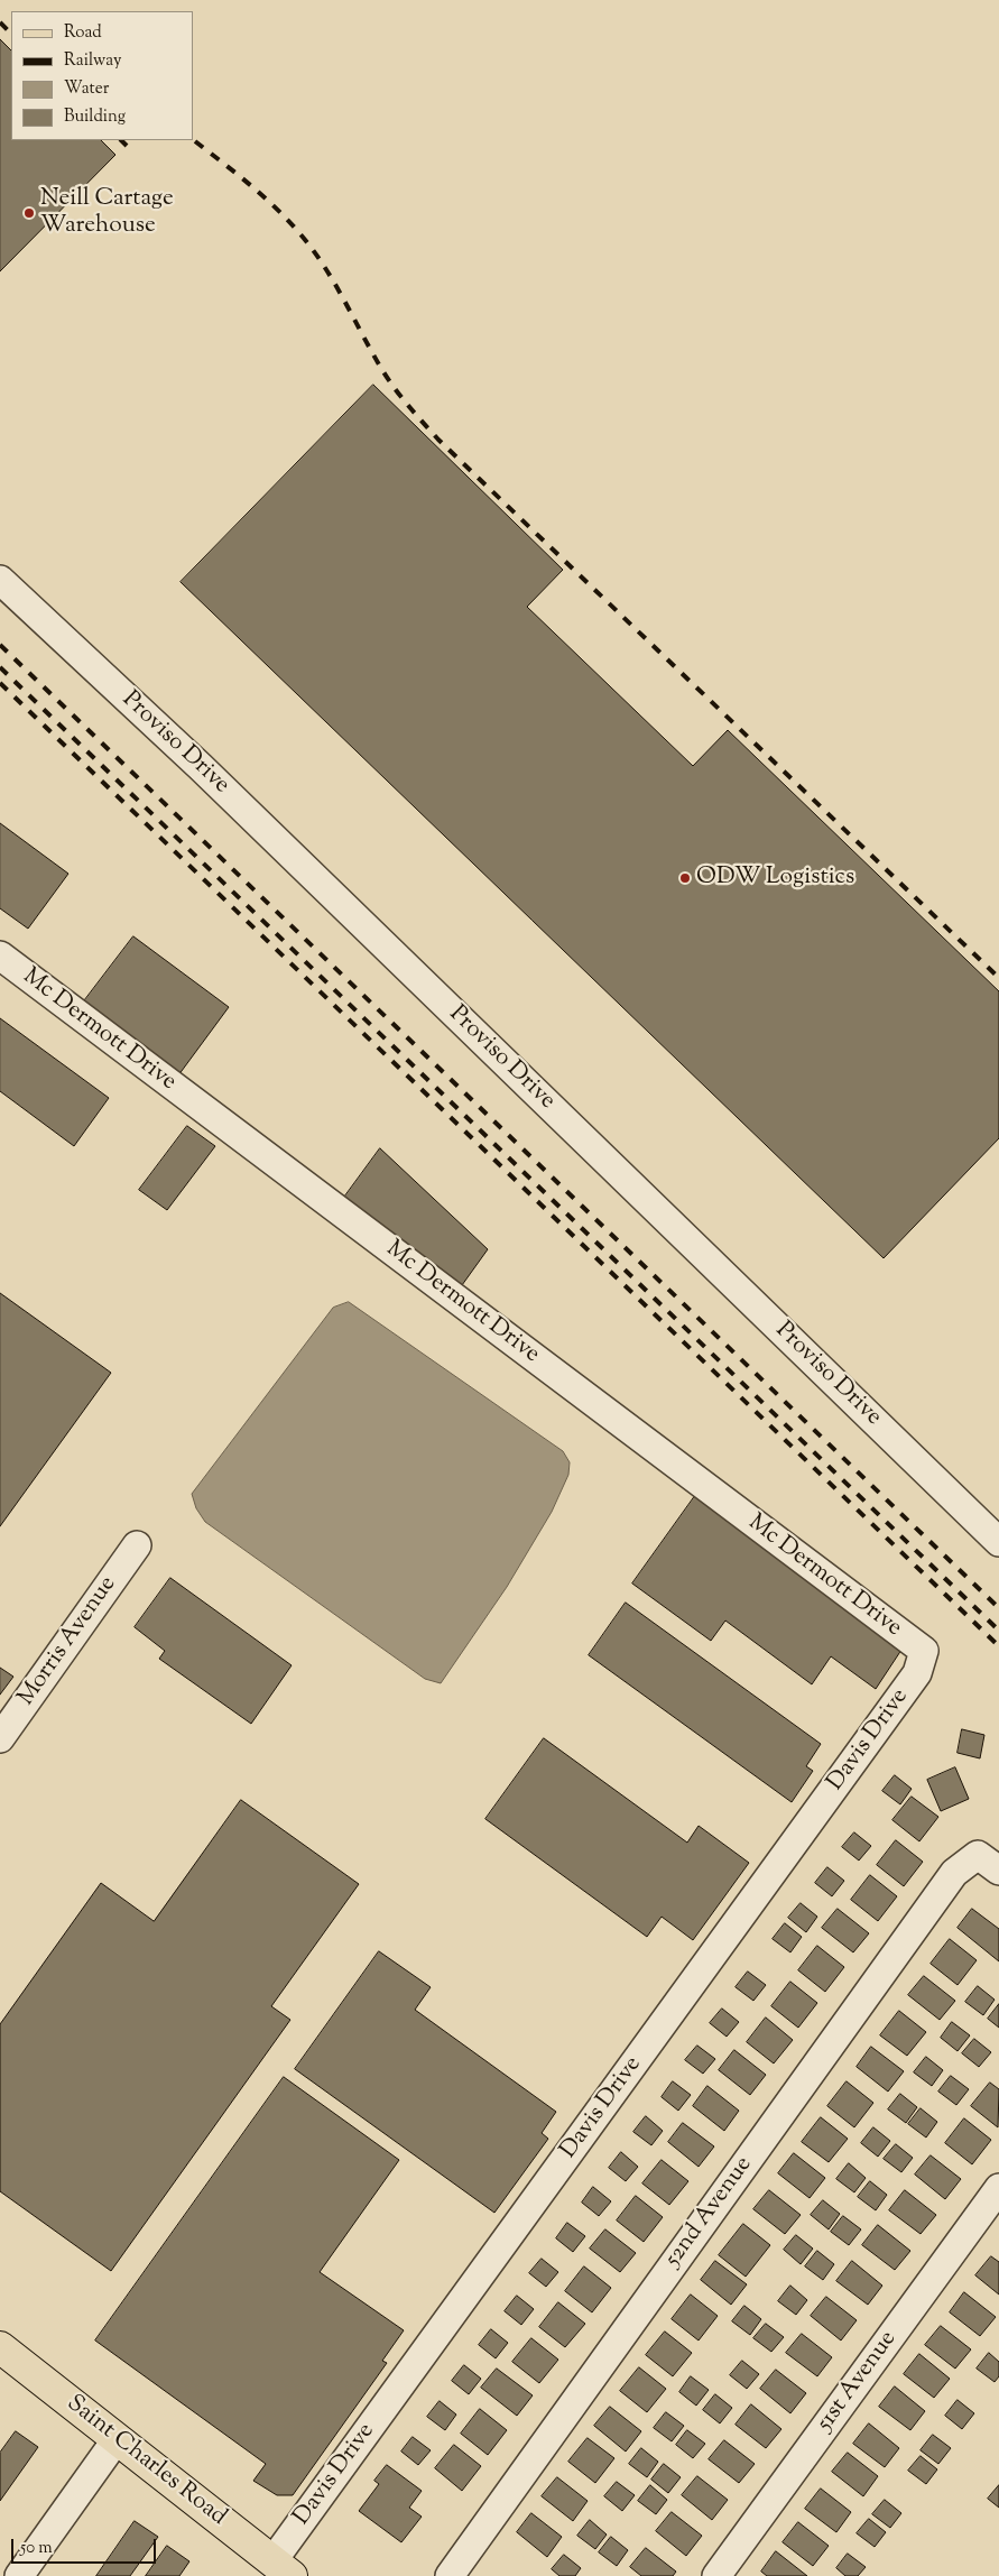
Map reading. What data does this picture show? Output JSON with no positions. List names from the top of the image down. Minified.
{"streets":{"main road":["Saint Charles Road"],"street":["Proviso Drive","Mc Dermott Drive","Morris Avenue","Davis Drive","52nd Avenue","51st Avenue"]},"crossings":[["Mc Dermott Drive","Davis Drive"],["Davis Drive","Saint Charles Road"]],"places":["Neill Cartage Warehouse","ODW Logistics"],"legend":["Road","Railway","Water","Building"],"scale_bar":"50 m"}
